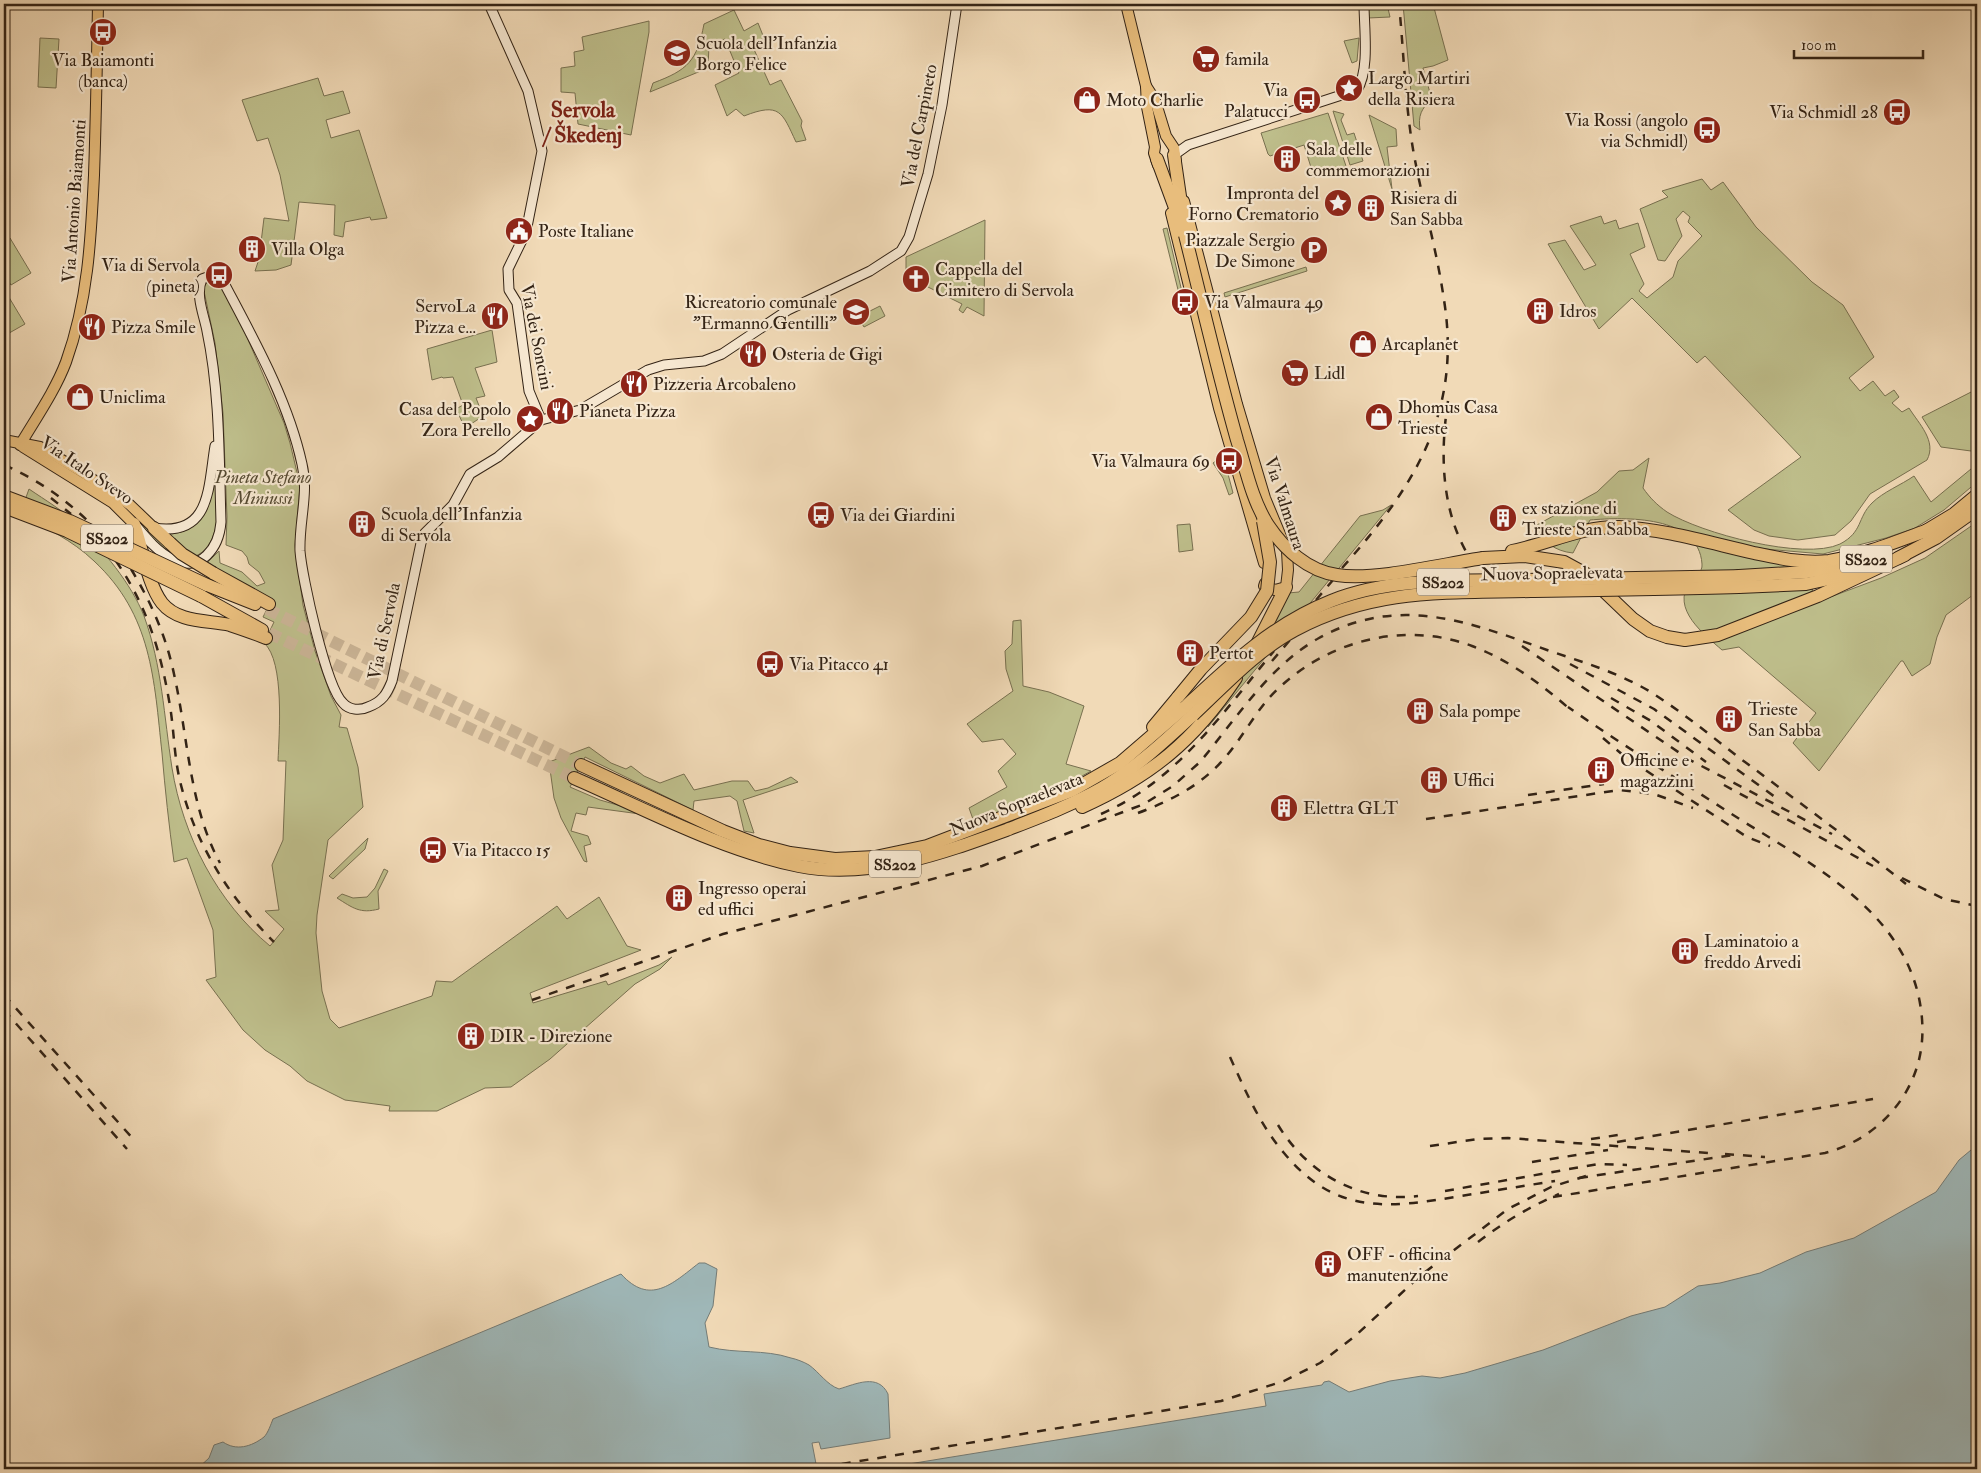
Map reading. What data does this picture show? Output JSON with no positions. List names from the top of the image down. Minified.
{"streets":{"highway":["SS202","Nuova Sopraelevata"],"main road":["Via del Carpineto","Via Antonio Baiamonti","Via dei Soncini","Via Italo Svevo","Via Valmaura","Via di Servola"]},"crossings":[["Via del Carpineto","Via di Servola"],["Via Antonio Baiamonti","Via Italo Svevo"],["Via dei Soncini","Via di Servola"],["Via Italo Svevo","SS202"],["Via Italo Svevo","Via di Servola"],["SS202","Via di Servola"]],"districts":["Servola / Škedenj"],"parks":["Pineta Stefano Miniussi"],"places":{"bus stop":["Via Baiamonti (banca)","Via Palatucci","Via Schmidl 28","Via Rossi (angolo via Schmidl)","Via di Servola (pineta)","Via Valmaura 49","Via Valmaura 69","Via dei Giardini","Via Pitacco 41","Via Pitacco 15"],"school or university":["Scuola dell'Infanzia Borgo Felice","Ricreatorio comunale \"Ermanno Gentilli\""],"supermarket":["famila","Lidl"],"place":["Largo Martiri della Risiera","Impronta del Forno Crematorio","Casa del Popolo Zora Perello"],"shop":["Moto Charlie","Arcaplanet","Uniclima","Dhomus Casa Trieste"],"building":["Sala delle commemorazioni","Risiera di San Sabba","Villa Olga","Idros","ex stazione di Trieste San Sabba","Scuola dell'Infanzia di Servola","Pertot","Sala pompe","Trieste San Sabba","Officine e magazzini","Uffici","Elettra GLT","Ingresso operai ed uffici","Laminatoio a freddo Arvedi","DIR - Direzione","OFF - officina manutenzione"],"public building":["Poste Italiane"],"parking":["Piazzale Sergio De Simone"],"church":["Cappella del Cimitero di Servola"],"restaurant":["ServoLa Pizza e...","Pizza Smile","Osteria de Gigi","Pizzeria Arcobaleno","Pianeta Pizza"]},"scale_bar":"100 m"}
